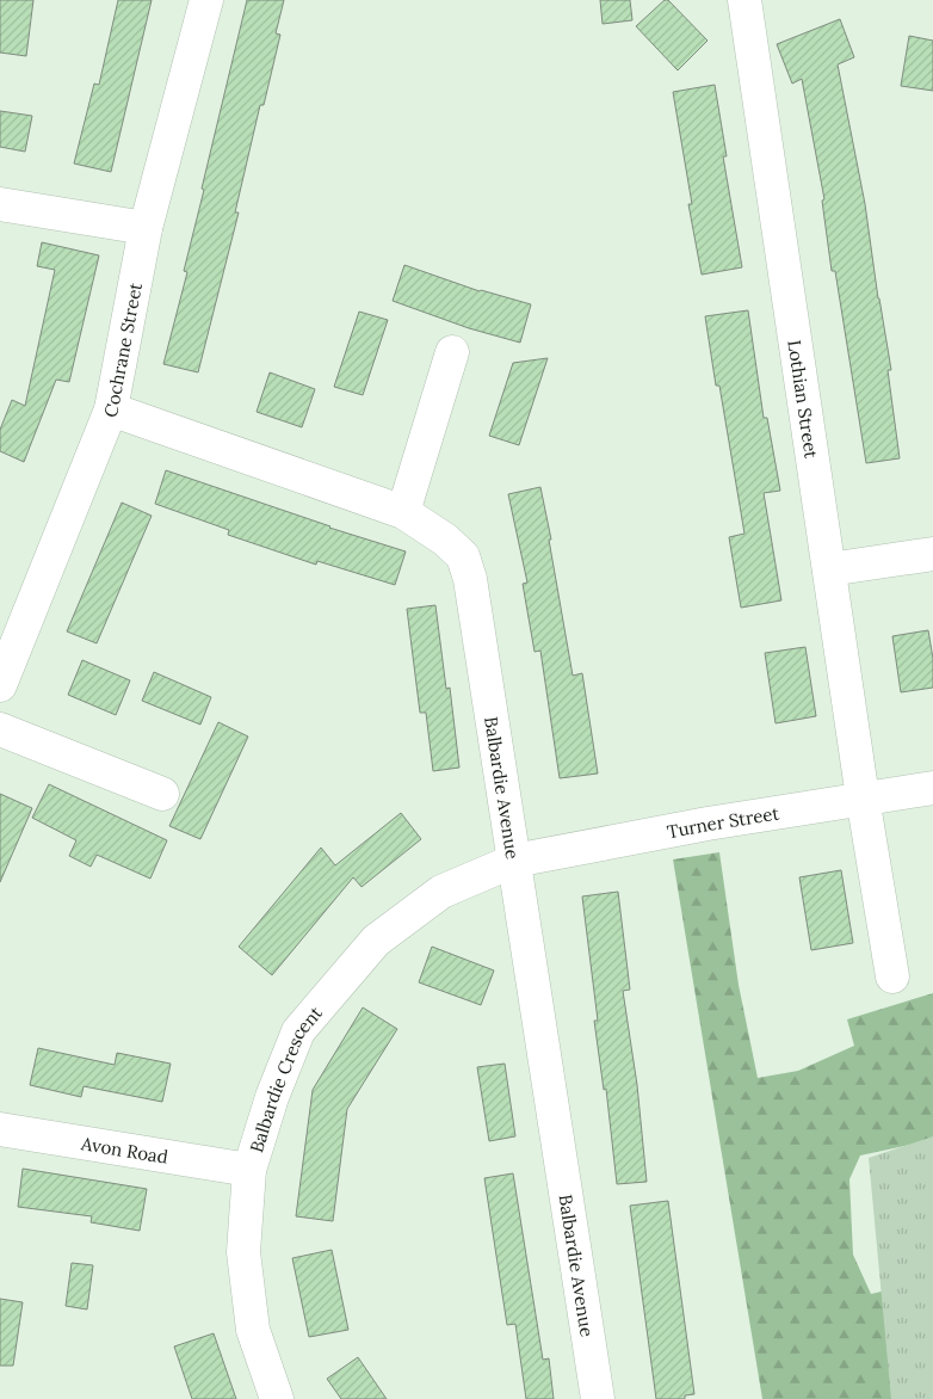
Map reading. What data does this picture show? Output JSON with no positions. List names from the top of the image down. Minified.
{"streets":{"street":["Cochrane Street","Lothian Street","Balbardie Avenue","Turner Street","Balbardie Crescent","Avon Road"]},"crossings":[["Cochrane Street","Balbardie Avenue"],["Lothian Street","Turner Street"],["Balbardie Avenue","Turner Street"],["Balbardie Avenue","Balbardie Crescent"],["Turner Street","Balbardie Crescent"],["Balbardie Crescent","Avon Road"]]}
